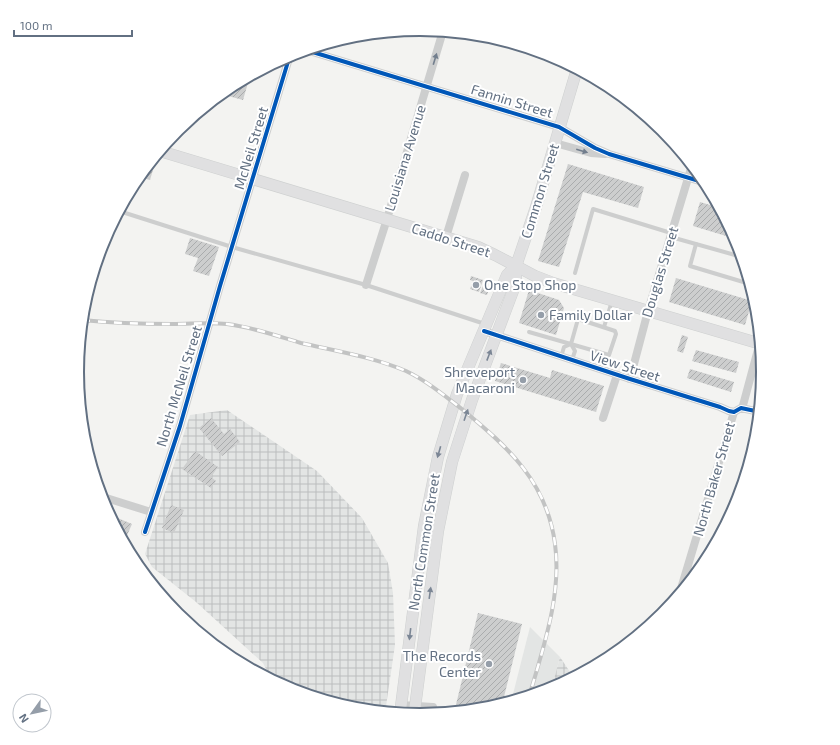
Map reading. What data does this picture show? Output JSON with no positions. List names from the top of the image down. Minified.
{"streets":{"main road":["Common Street","Caddo Street","North Common Street"],"street":["Fannin Street","McNeil Street","Louisiana Avenue","Douglas Street","View Street","North McNeil Street","North Baker Street"]},"crossings":[["Fannin Street","Louisiana Avenue"],["Fannin Street","Common Street"],["Fannin Street","Douglas Street"],["McNeil Street","Caddo Street"],["McNeil Street","North McNeil Street"],["Louisiana Avenue","Caddo Street"],["Common Street","Caddo Street"],["Common Street","View Street"],["Common Street","North Common Street"],["Caddo Street","Douglas Street"],["Douglas Street","View Street"],["View Street","North Baker Street"],["View Street","North Common Street"]],"places":["One Stop Shop","Family Dollar","Shreveport Macaroni","The Records Center"],"scale_bar":"100 m","north":"bottom left"}
